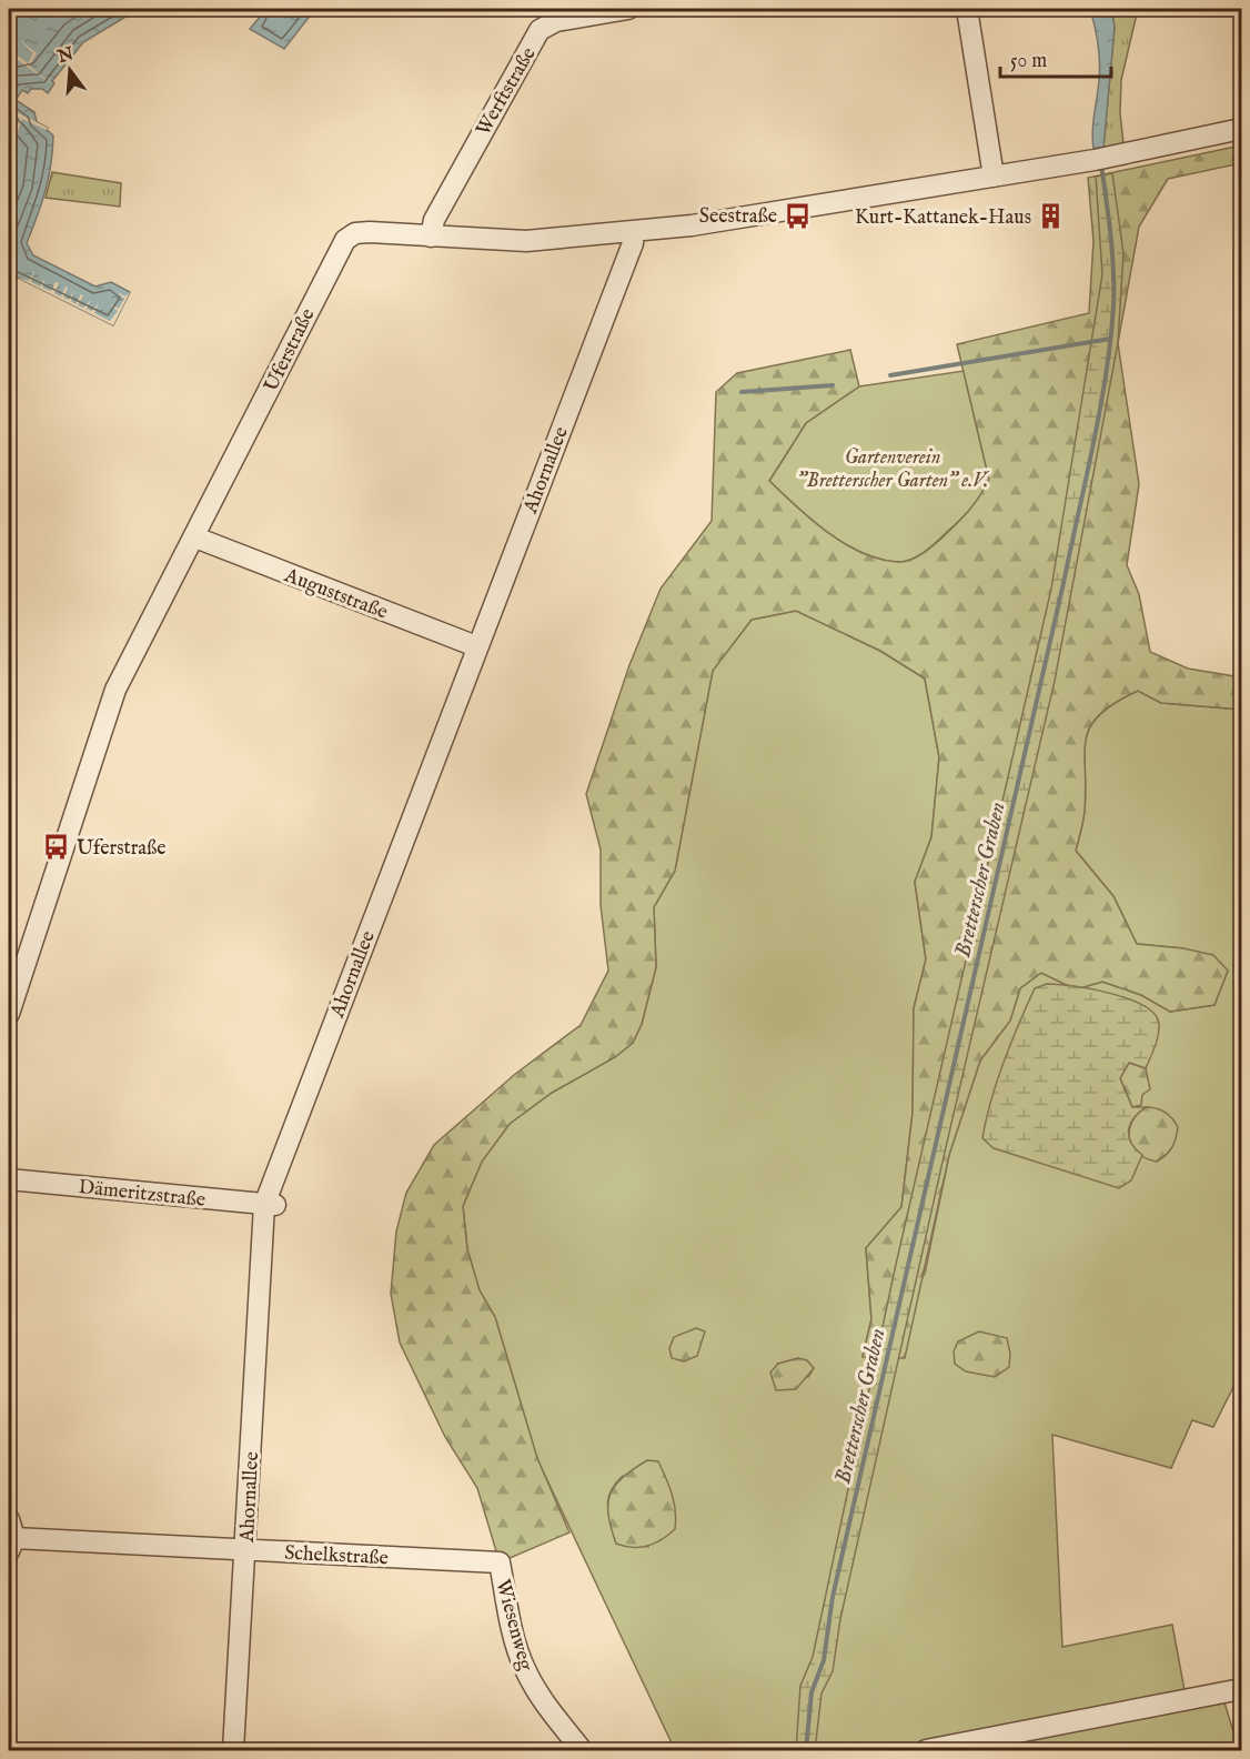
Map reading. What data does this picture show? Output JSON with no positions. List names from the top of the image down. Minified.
{"streets":{"street":["Werftstraße","Uferstraße","Ahornallee","Auguststraße","Dämeritzstraße","Schelkstraße","Wiesenweg"]},"crossings":[["Werftstraße","Uferstraße"],["Uferstraße","Auguststraße"],["Ahornallee","Auguststraße"],["Ahornallee","Dämeritzstraße"],["Ahornallee","Schelkstraße"],["Schelkstraße","Wiesenweg"]],"water":["Bretterscher Graben"],"parks":["Gartenverein \"Bretterscher Garten\" e.V."],"places":{"bus stop":["Seestraße","Uferstraße"],"building":["Kurt-Kattanek-Haus"]},"scale_bar":"50 m","north":"top"}
